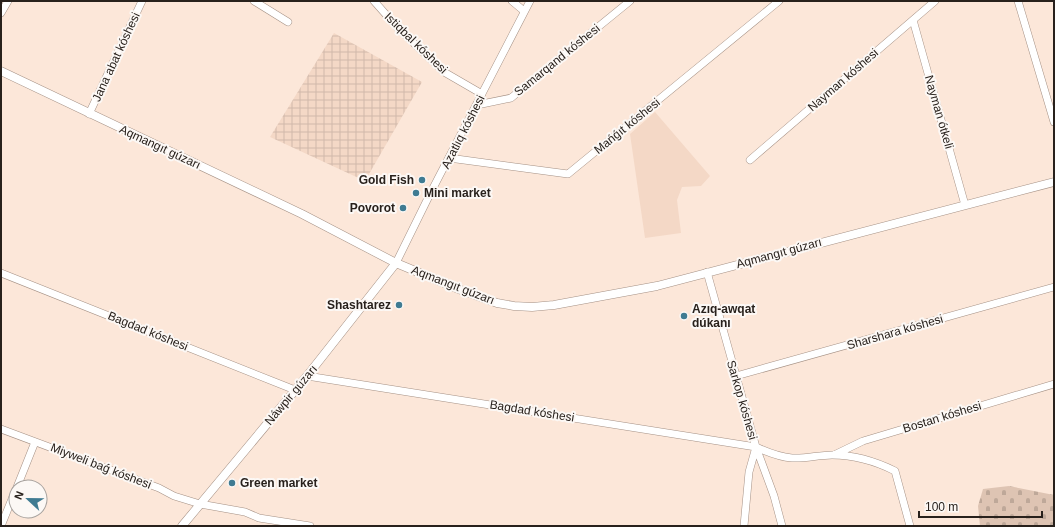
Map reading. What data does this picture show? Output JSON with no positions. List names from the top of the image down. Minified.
{"streets":{"street":["Istiqbal kóshesi","Jana abat kóshesi","Samarqand kóshesi","Nayman kóshesi","Nayman ótkeli","Mańǵıt kóshesi","Azatlıq kóshesi","Aqmangıt gúzarı","Bagdad kóshesi","Sharshara kóshesi","Náwpir gúzarı","Sarkop kóshesi","Bostan kóshesi","Miyweli baǵ kóshesi"]},"crossings":[["Istiqbal kóshesi","Azatlıq kóshesi"],["Jana abat kóshesi","Aqmangıt gúzarı"],["Samarqand kóshesi","Azatlıq kóshesi"],["Nayman kóshesi","Nayman ótkeli"],["Nayman ótkeli","Aqmangıt gúzarı"],["Mańǵıt kóshesi","Azatlıq kóshesi"],["Azatlıq kóshesi","Aqmangıt gúzarı"],["Azatlıq kóshesi","Náwpir gúzarı"],["Aqmangıt gúzarı","Náwpir gúzarı"],["Aqmangıt gúzarı","Sarkop kóshesi"],["Bagdad kóshesi","Náwpir gúzarı"],["Bagdad kóshesi","Sarkop kóshesi"],["Bagdad kóshesi","Bostan kóshesi"],["Sharshara kóshesi","Sarkop kóshesi"],["Náwpir gúzarı","Miyweli baǵ kóshesi"]],"places":["Gold Fish","Mini market","Povorot","Shashtarez","Azıq-awqat dúkanı","Green market"],"scale_bar":"100 m","north":"left"}
